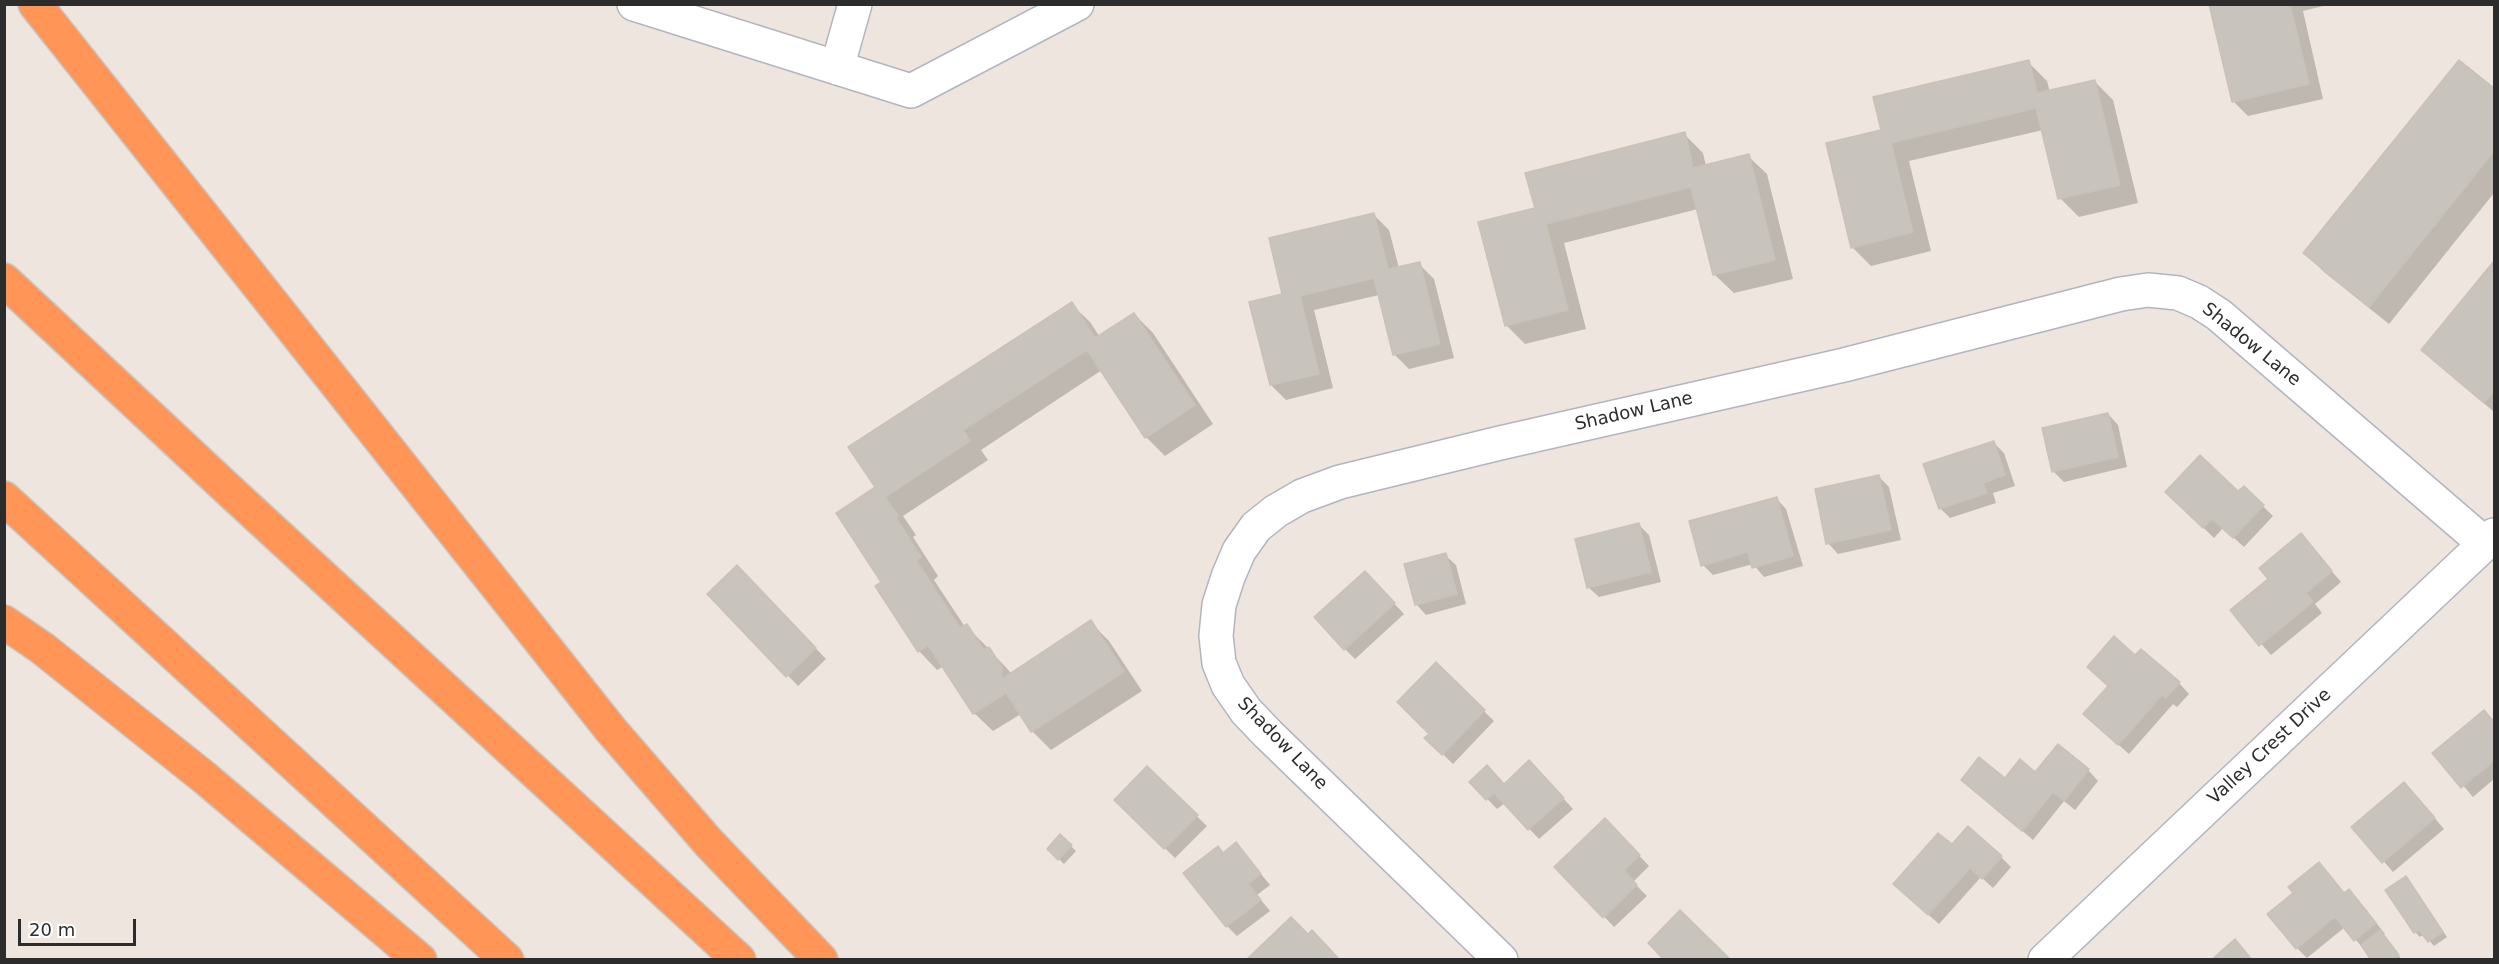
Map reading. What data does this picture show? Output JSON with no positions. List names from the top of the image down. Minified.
{"streets":{"street":["Shadow Lane","Valley Crest Drive"]},"crossings":[["Shadow Lane","Valley Crest Drive"]],"scale_bar":"20 m"}
